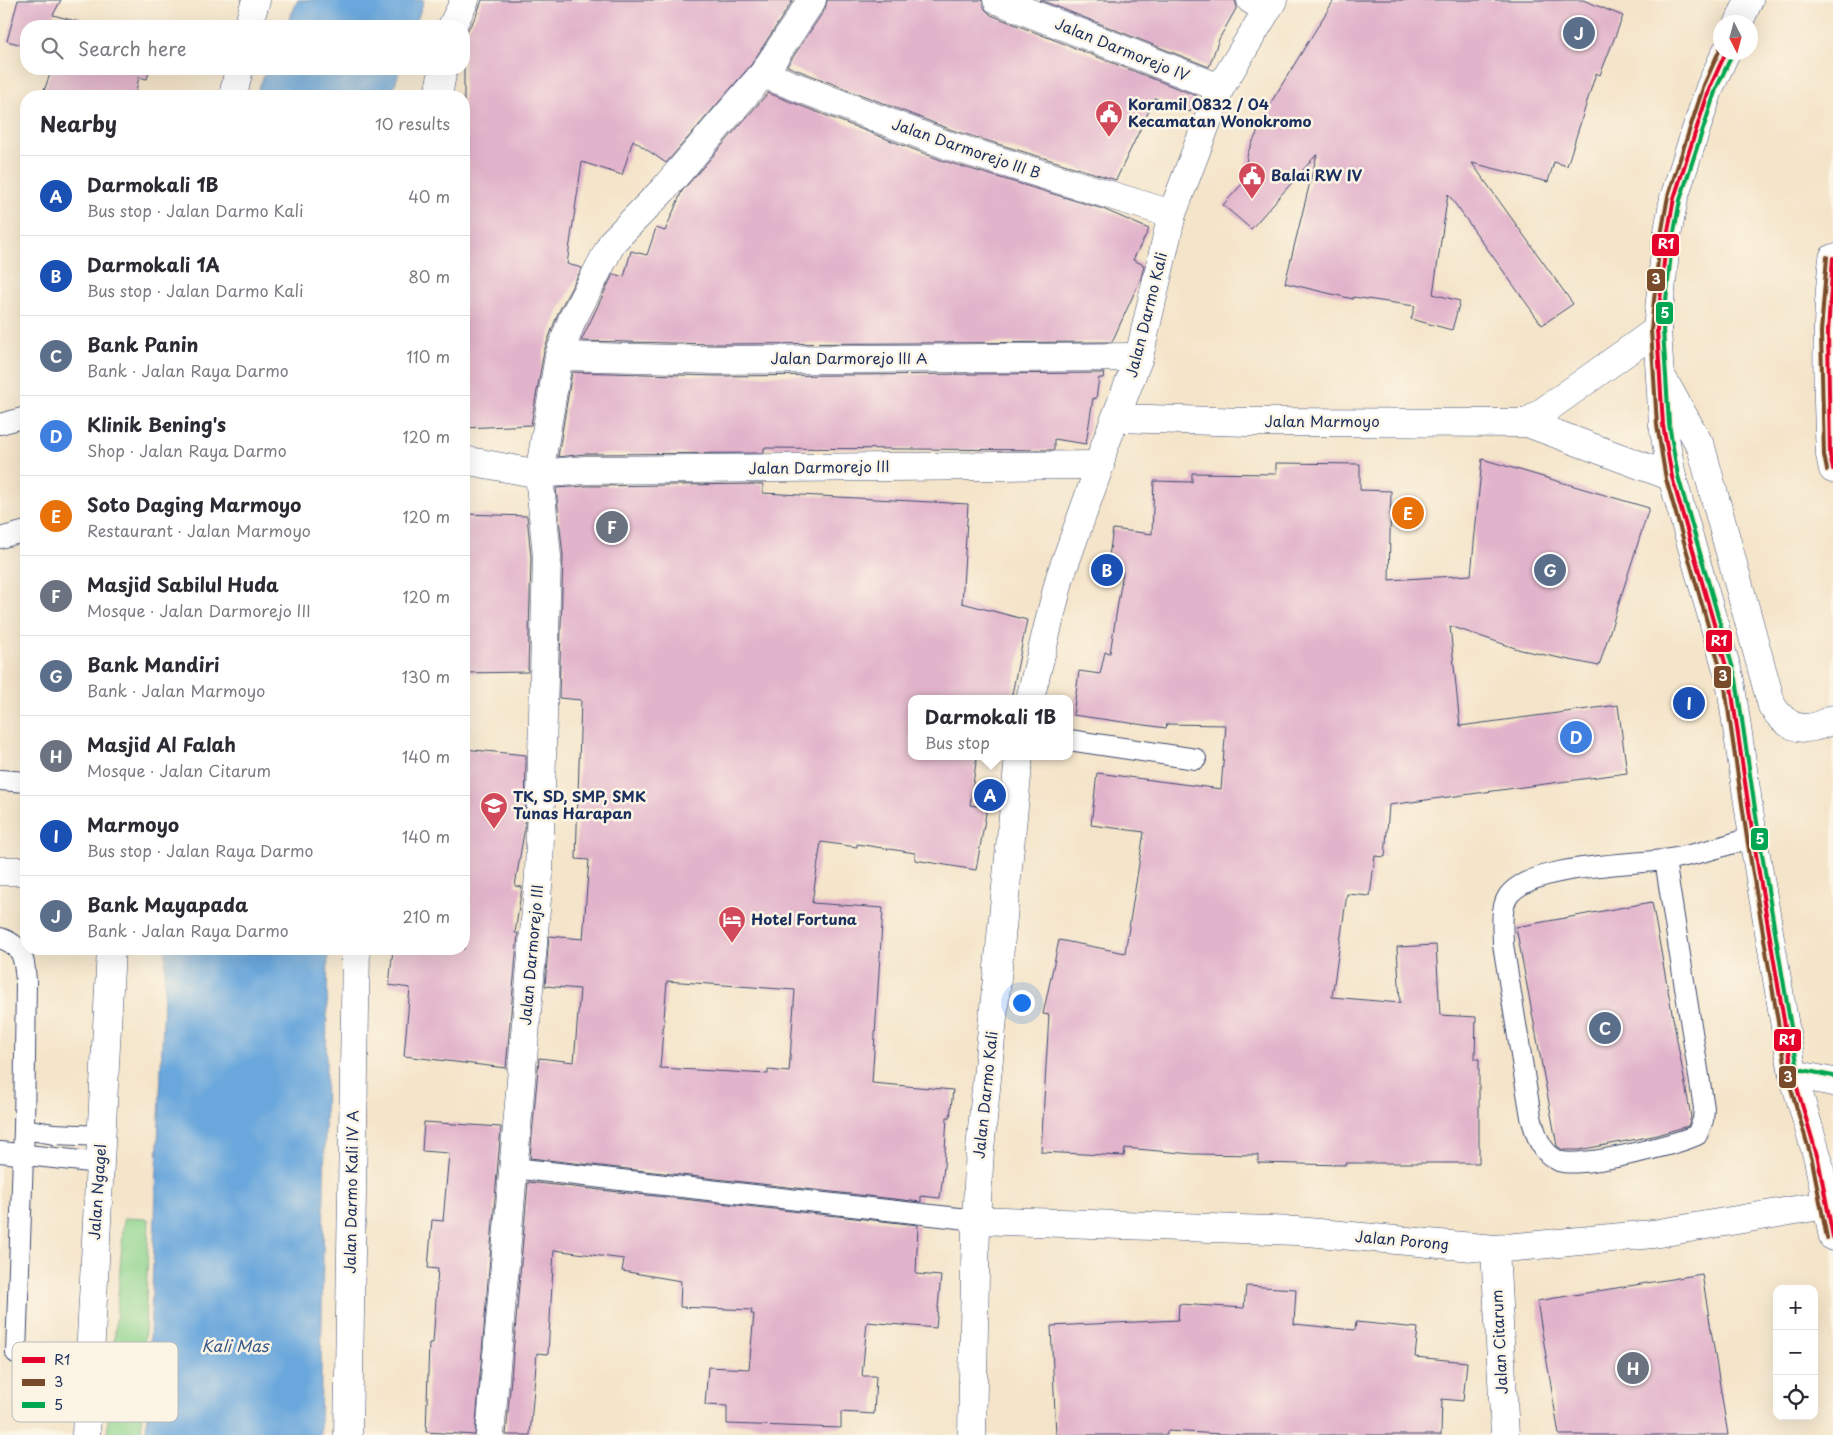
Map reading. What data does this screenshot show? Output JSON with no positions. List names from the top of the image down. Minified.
{"streets":{"main road":["Jalan Darmorejo IV","Jalan Darmorejo III B","Jalan Darmo Kali","Jalan Darmorejo III A","Jalan Marmoyo","Jalan Darmorejo III","Jalan Ngagel","Jalan Darmo Kali IV A","Jalan Porong","Jalan Citarum"]},"crossings":[["Jalan Darmorejo IV","Jalan Darmo Kali"],["Jalan Darmorejo III B","Jalan Darmo Kali"],["Jalan Darmorejo III B","Jalan Darmorejo III"],["Jalan Darmo Kali","Jalan Darmorejo III A"],["Jalan Darmo Kali","Jalan Marmoyo"],["Jalan Darmo Kali","Jalan Darmorejo III"],["Jalan Darmo Kali","Jalan Porong"],["Jalan Darmorejo III A","Jalan Darmorejo III"],["Jalan Porong","Jalan Citarum"]],"water":["Kali Mas"],"places":{"public building":["Koramil 0832 / 04 Kecamatan Wonokromo","Balai RW IV"],"school or university":["TK, SD, SMP, SMK Tunas Harapan"],"hotel":["Hotel Fortuna"]},"lines":["transit line R1","transit line 3","transit line 5"],"legend":["R1","3","5"],"north":"bottom","page":{"pins":["J","E","F","B","G","I","D","A","C","H"],"search":"Search here","heading":["Nearby","10 results"],"list":[{"mark":"A","name":"Darmokali 1B","note":"Bus stop · Jalan Darmo Kali","value":"40 m"},{"mark":"B","name":"Darmokali 1A","note":"Bus stop · Jalan Darmo Kali","value":"80 m"},{"mark":"C","name":"Bank Panin","note":"Bank · Jalan Raya Darmo","value":"110 m"},{"mark":"D","name":"Klinik Bening's","note":"Shop · Jalan Raya Darmo","value":"120 m"},{"mark":"E","name":"Soto Daging Marmoyo","note":"Restaurant · Jalan Marmoyo","value":"120 m"},{"mark":"F","name":"Masjid Sabilul Huda","note":"Mosque · Jalan Darmorejo III","value":"120 m"},{"mark":"G","name":"Bank Mandiri","note":"Bank · Jalan Marmoyo","value":"130 m"},{"mark":"H","name":"Masjid Al Falah","note":"Mosque · Jalan Citarum","value":"140 m"},{"mark":"I","name":"Marmoyo","note":"Bus stop · Jalan Raya Darmo","value":"140 m"},{"mark":"J","name":"Bank Mayapada","note":"Bank · Jalan Raya Darmo","value":"210 m"}],"popup":["Darmokali 1B","Bus stop"],"map_buttons":["+","−"]}}
